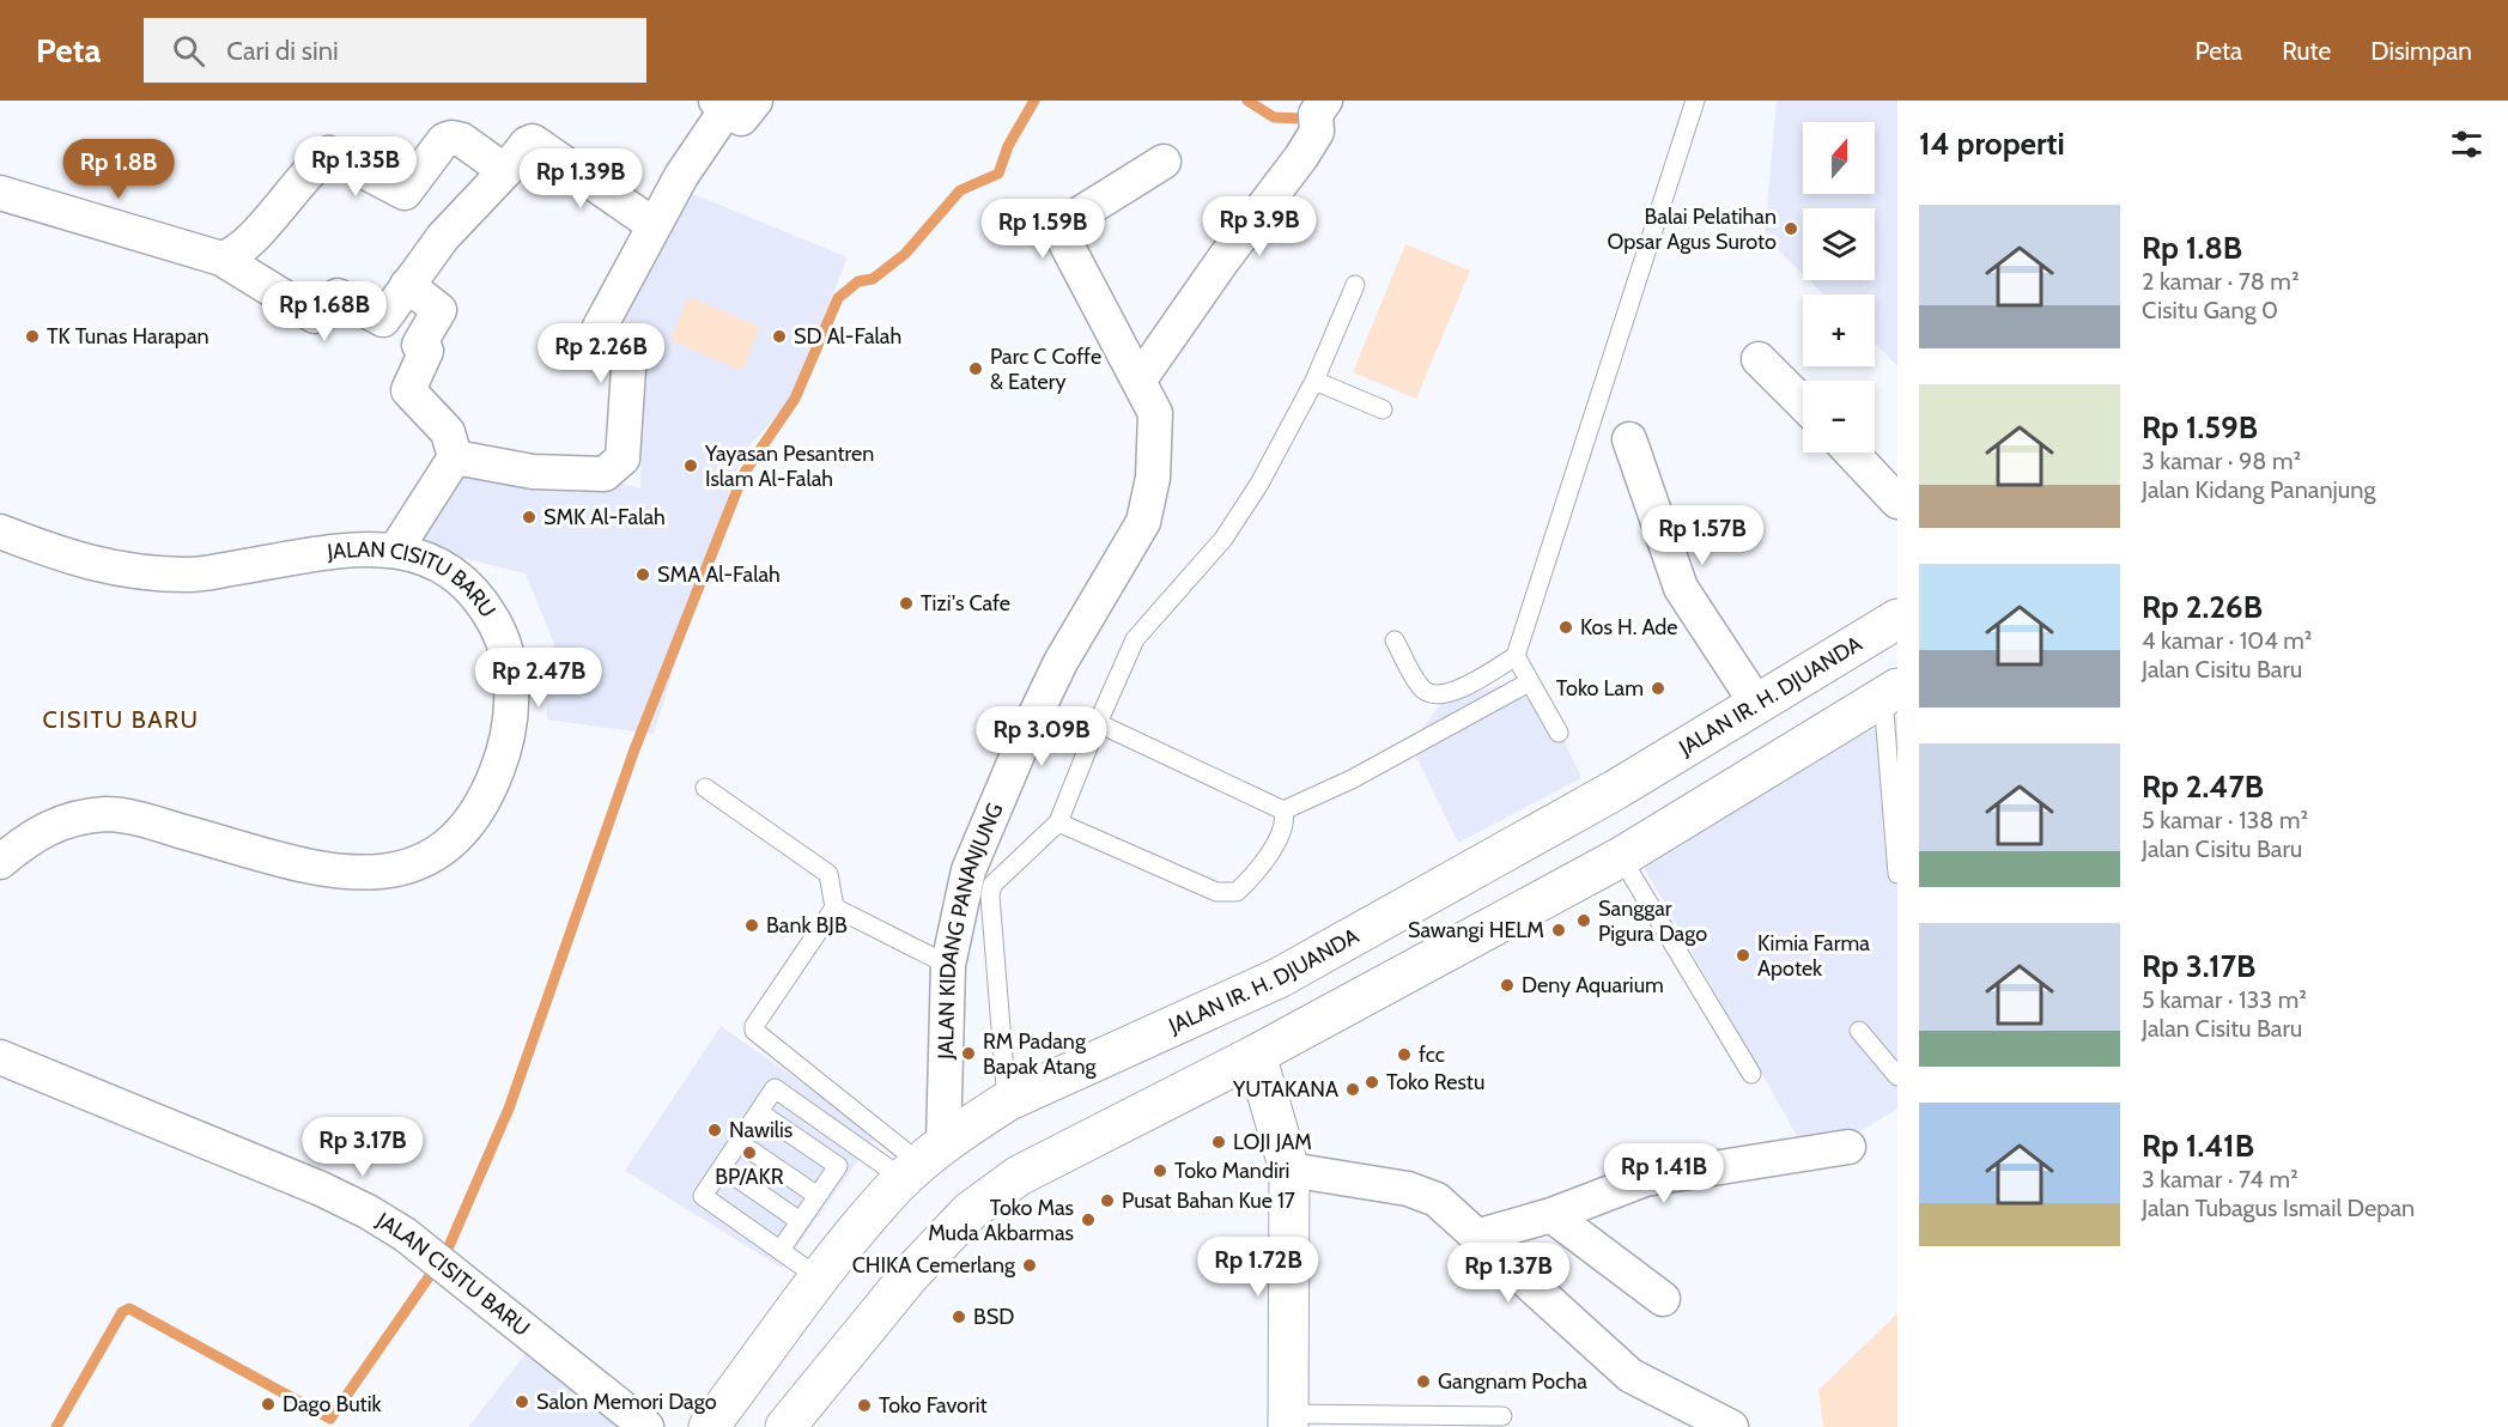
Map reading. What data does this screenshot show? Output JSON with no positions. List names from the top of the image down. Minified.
{"streets":{"main road":["JALAN IR. H. DJUANDA"],"street":["JALAN CISITU BARU","JALAN KIDANG PANANJUNG"]},"crossings":[["JALAN IR. H. DJUANDA","JALAN KIDANG PANANJUNG"]],"districts":["CISITU BARU"],"places":["Balai Pelatihan Opsar Agus Suroto","TK Tunas Harapan","SD Al-Falah","Parc C Coffe & Eatery","Yayasan Pesantren Islam Al-Falah","SMK Al-Falah","SMA Al-Falah","Tizi's Cafe","Kos H. Ade","Toko Lam","Sanggar Pigura Dago","Bank BJB","Sawangi HELM","Kimia Farma Apotek","Deny Aquarium","RM Padang Bapak Atang","fcc","Toko Restu","YUTAKANA","Nawilis","LOJI JAM","BP/AKR","Toko Mandiri","Pusat Bahan Kue 17","Toko Mas Muda Akbarmas","CHIKA Cemerlang","BSD","Gangnam Pocha","Salon Memori Dago","Dago Butik","Toko Favorit"],"north":"top","page":{"header":"Peta","search":"Cari di sini","nav":["Peta","Rute","Disimpan"],"heading":"14 properti","map_buttons":["+","−"],"price":["Rp 1.35B","Rp 1.8B","Rp 1.39B","Rp 3.9B","Rp 1.59B","Rp 1.68B","Rp 2.26B","Rp 1.57B","Rp 2.47B","Rp 3.09B","Rp 3.17B","Rp 1.41B","Rp 1.72B","Rp 1.37B"],"list":[{"name":"Rp 1.8B","note":"2 kamar · 78 m² · Cisitu Gang 0"},{"name":"Rp 1.59B","note":"3 kamar · 98 m² · Jalan Kidang Pananjung"},{"name":"Rp 2.26B","note":"4 kamar · 104 m² · Jalan Cisitu Baru"},{"name":"Rp 2.47B","note":"5 kamar · 138 m² · Jalan Cisitu Baru"},{"name":"Rp 3.17B","note":"5 kamar · 133 m² · Jalan Cisitu Baru"},{"name":"Rp 1.41B","note":"3 kamar · 74 m² · Jalan Tubagus Ismail Depan"}]}}
